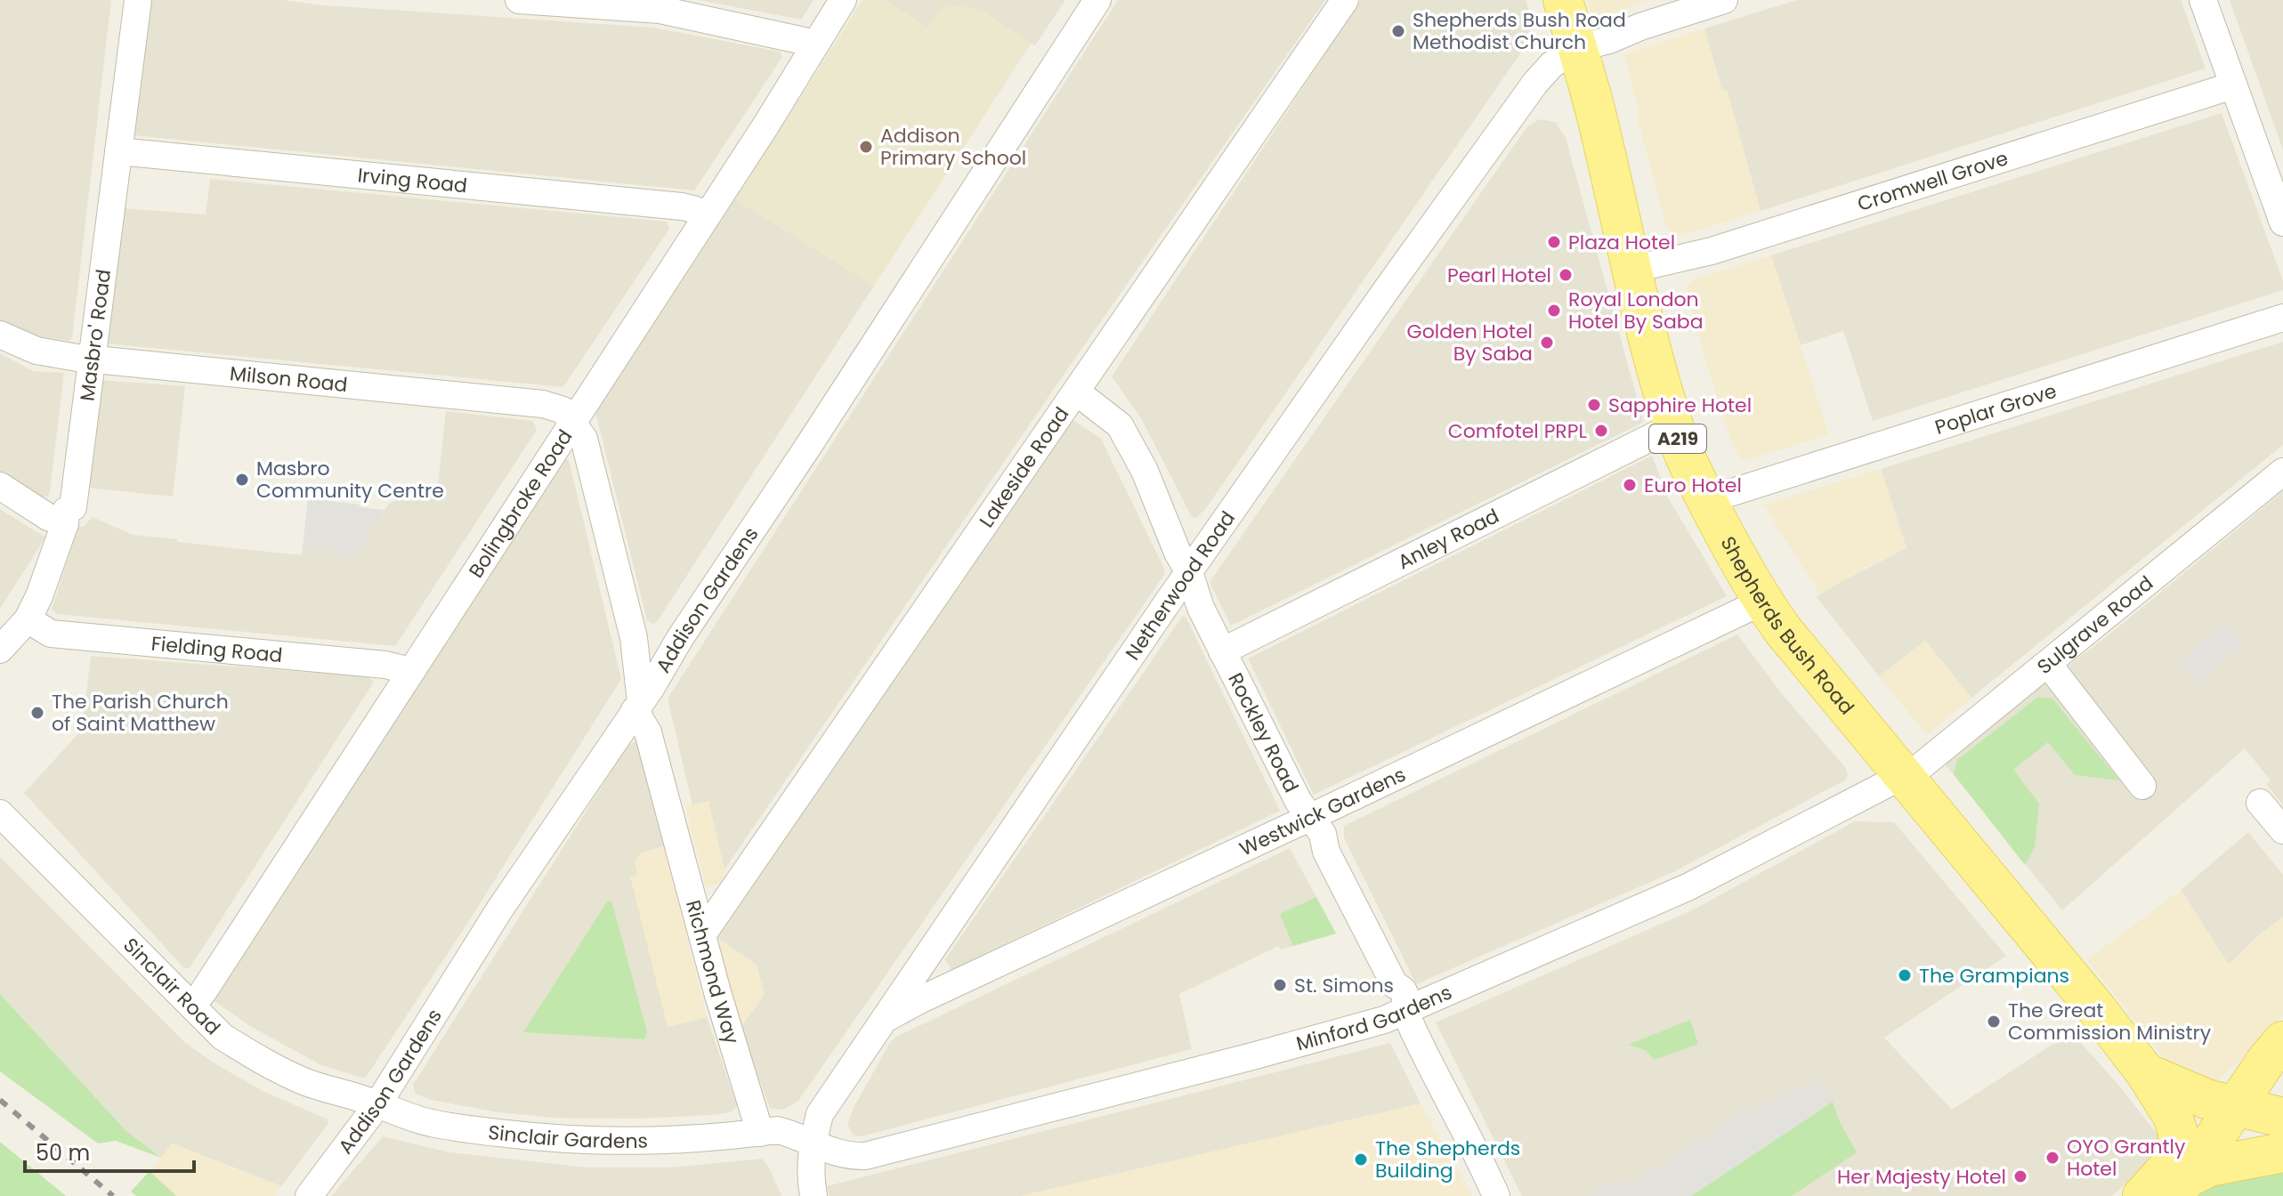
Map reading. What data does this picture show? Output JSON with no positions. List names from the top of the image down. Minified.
{"streets":{"main road":["A219","Shepherds Bush Road"],"street":["Cromwell Grove","Irving Road","Masbro' Road","Milson Road","Poplar Grove","Lakeside Road","Bolingbroke Road","Anley Road","Netherwood Road","Addison Gardens","Sulgrave Road","Fielding Road","Rockley Road","Westwick Gardens","Richmond Way","Sinclair Road","Minford Gardens","Sinclair Gardens"]},"crossings":[["Cromwell Grove","Shepherds Bush Road"],["Irving Road","Masbro' Road"],["Irving Road","Bolingbroke Road"],["Masbro' Road","Milson Road"],["Masbro' Road","Fielding Road"],["Milson Road","Bolingbroke Road"],["Milson Road","Richmond Way"],["Poplar Grove","Shepherds Bush Road"],["A219","Shepherds Bush Road"],["Lakeside Road","Rockley Road"],["Lakeside Road","Richmond Way"],["Bolingbroke Road","Fielding Road"],["Bolingbroke Road","Richmond Way"],["Bolingbroke Road","Sinclair Road"],["Anley Road","Shepherds Bush Road"],["Anley Road","Rockley Road"],["Netherwood Road","Shepherds Bush Road"],["Netherwood Road","Rockley Road"],["Netherwood Road","Westwick Gardens"],["Netherwood Road","Minford Gardens"],["Addison Gardens","Richmond Way"],["Addison Gardens","Sinclair Road"],["Addison Gardens","Sinclair Gardens"],["Shepherds Bush Road","Sulgrave Road"],["Shepherds Bush Road","Westwick Gardens"],["Shepherds Bush Road","Minford Gardens"],["Sulgrave Road","Minford Gardens"],["Rockley Road","Westwick Gardens"],["Rockley Road","Minford Gardens"],["Richmond Way","Sinclair Gardens"],["Sinclair Road","Sinclair Gardens"]],"places":["Shepherds Bush Road Methodist Church","Addison Primary School","Plaza Hotel","Pearl Hotel","Royal London Hotel By Saba","Golden Hotel By Saba","Sapphire Hotel","Comfotel PRPL","Masbro Community Centre","Euro Hotel","The Parish Church of Saint Matthew","The Grampians","St. Simons","The Great Commission Ministry","OYO Grantly Hotel","The Shepherds Building","Her Majesty Hotel"],"scale_bar":"50 m"}
